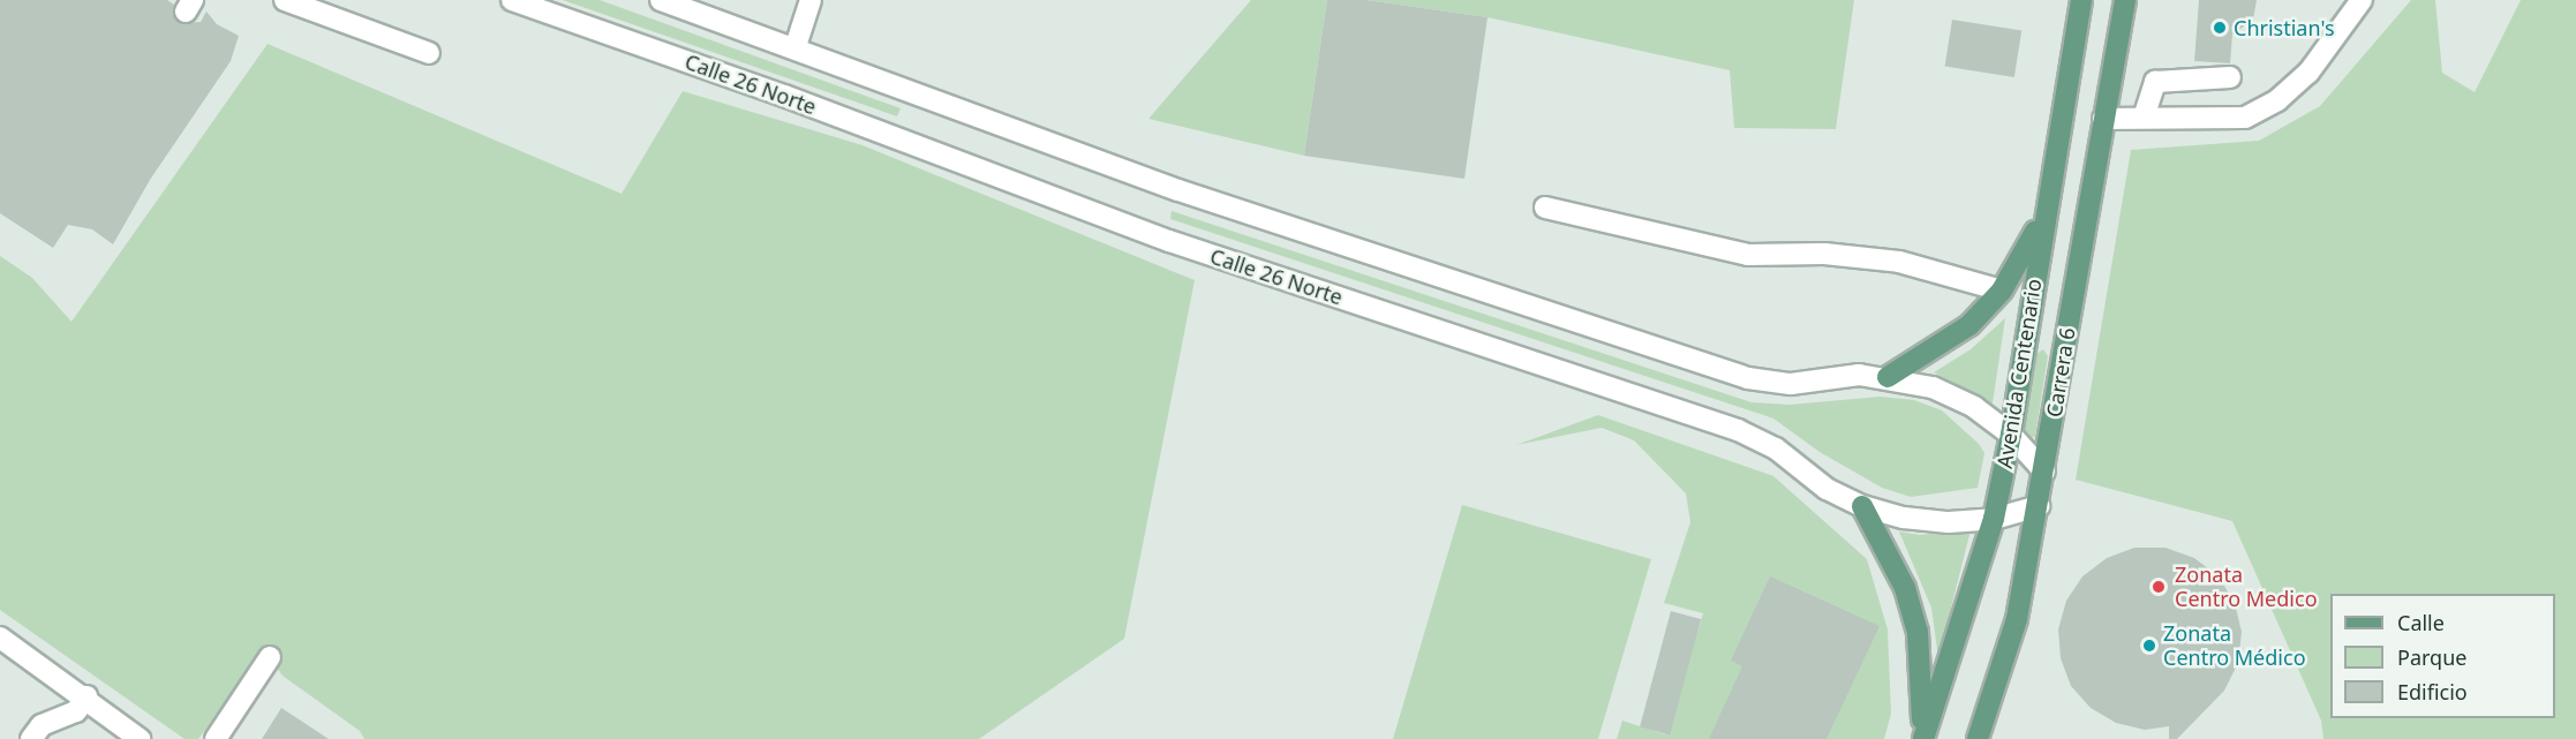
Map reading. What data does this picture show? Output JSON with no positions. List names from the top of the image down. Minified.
{"streets":{"main road":["Carrera 6","Avenida Centenario"],"street":["Calle 26 Norte"]},"crossings":[["Calle 26 Norte","Carrera 6"],["Calle 26 Norte","Avenida Centenario"]],"places":["Christian's","Zonata Centro Medico","Zonata Centro Médico"],"legend":["Calle","Parque","Edificio"]}
